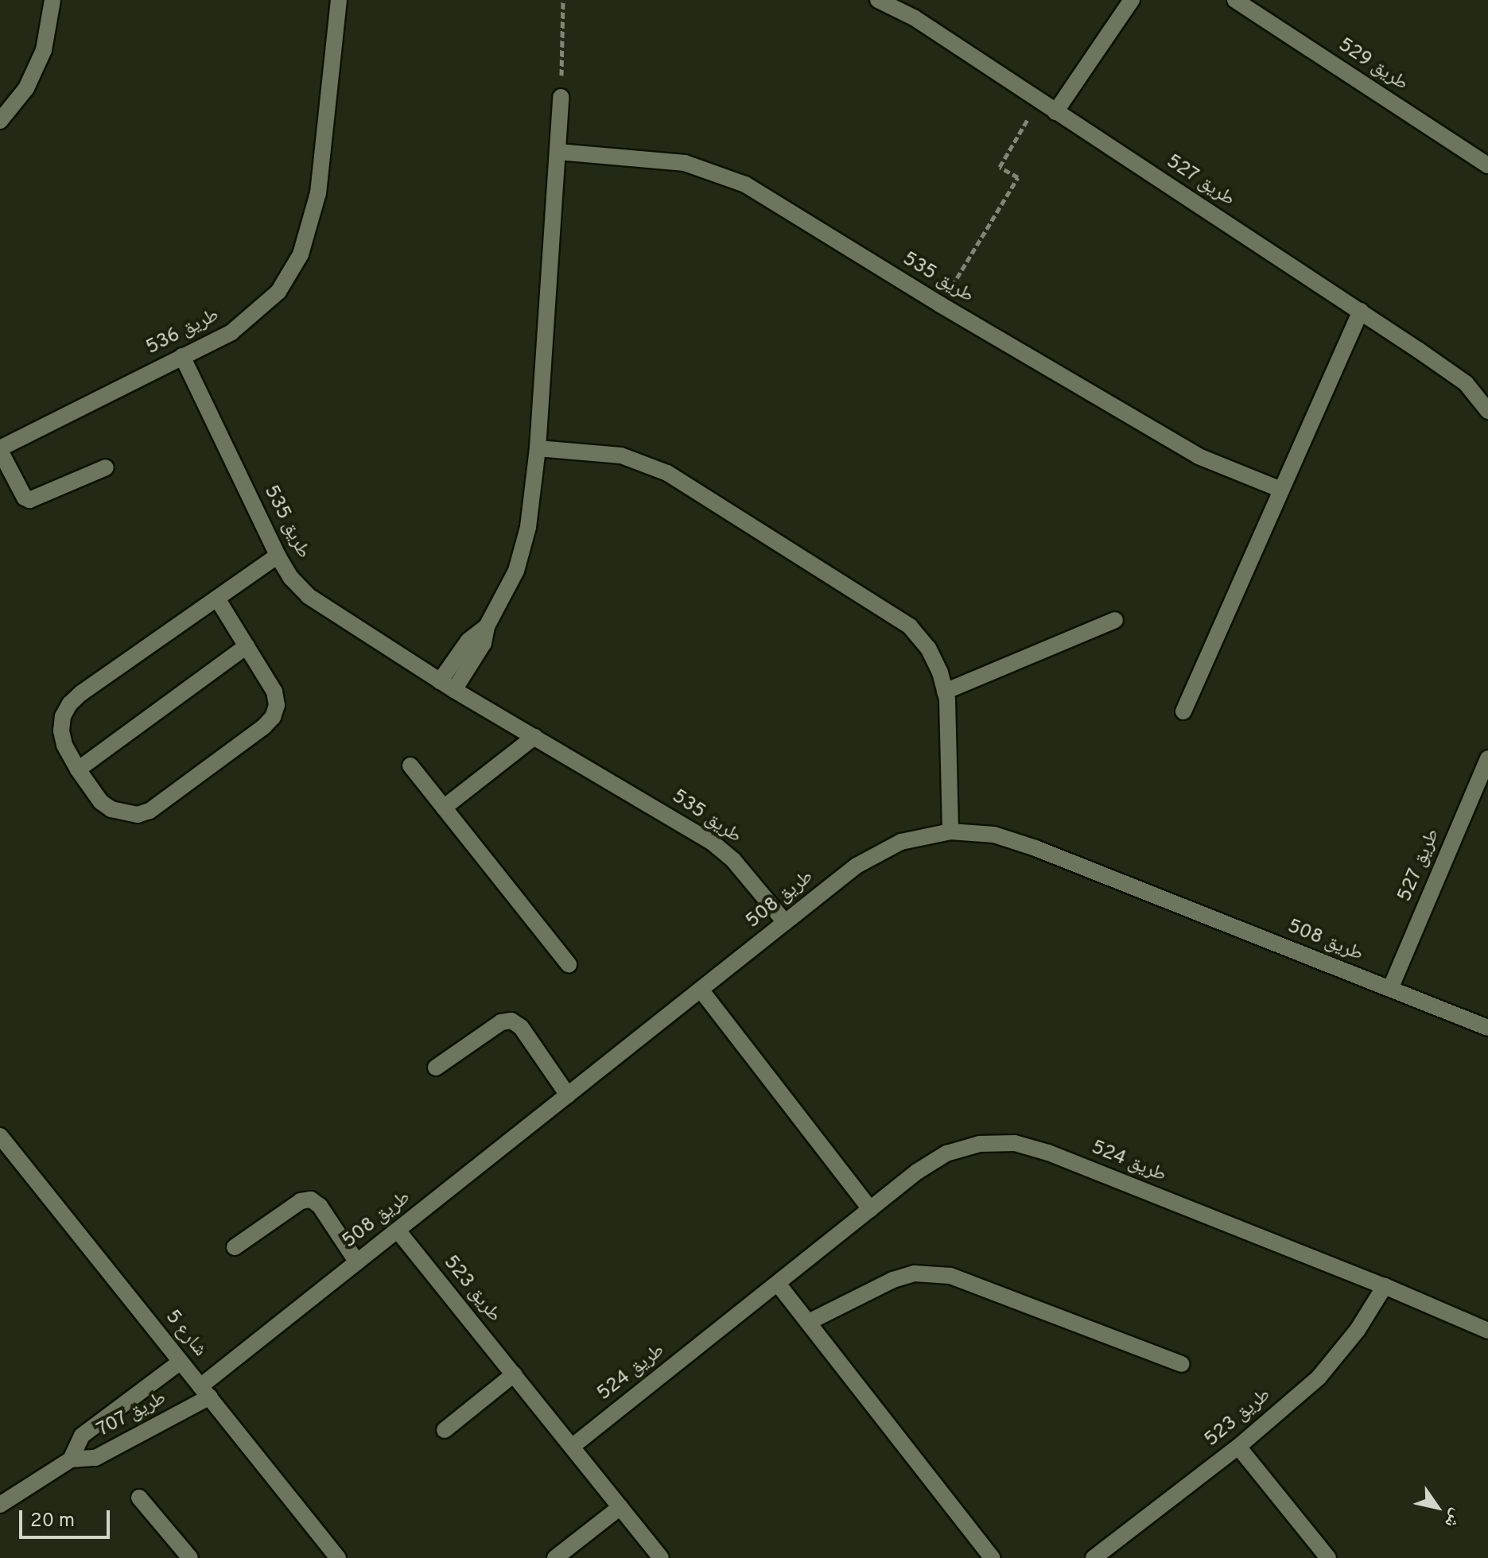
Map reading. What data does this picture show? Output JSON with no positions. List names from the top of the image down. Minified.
{"streets":{"street":["طريق 529","طريق 527","طريق 535","طريق 536","طريق 508","طريق 524","طريق 523","شارع 5","طريق 707"]},"crossings":[["طريق 527","طريق 508"],["طريق 535","طريق 536"],["طريق 535","طريق 508"],["طريق 508","طريق 523"],["طريق 508","شارع 5"],["طريق 508","طريق 707"],["طريق 524","طريق 523"],["شارع 5","طريق 707"]],"scale_bar":"20 m","north":"bottom right"}
